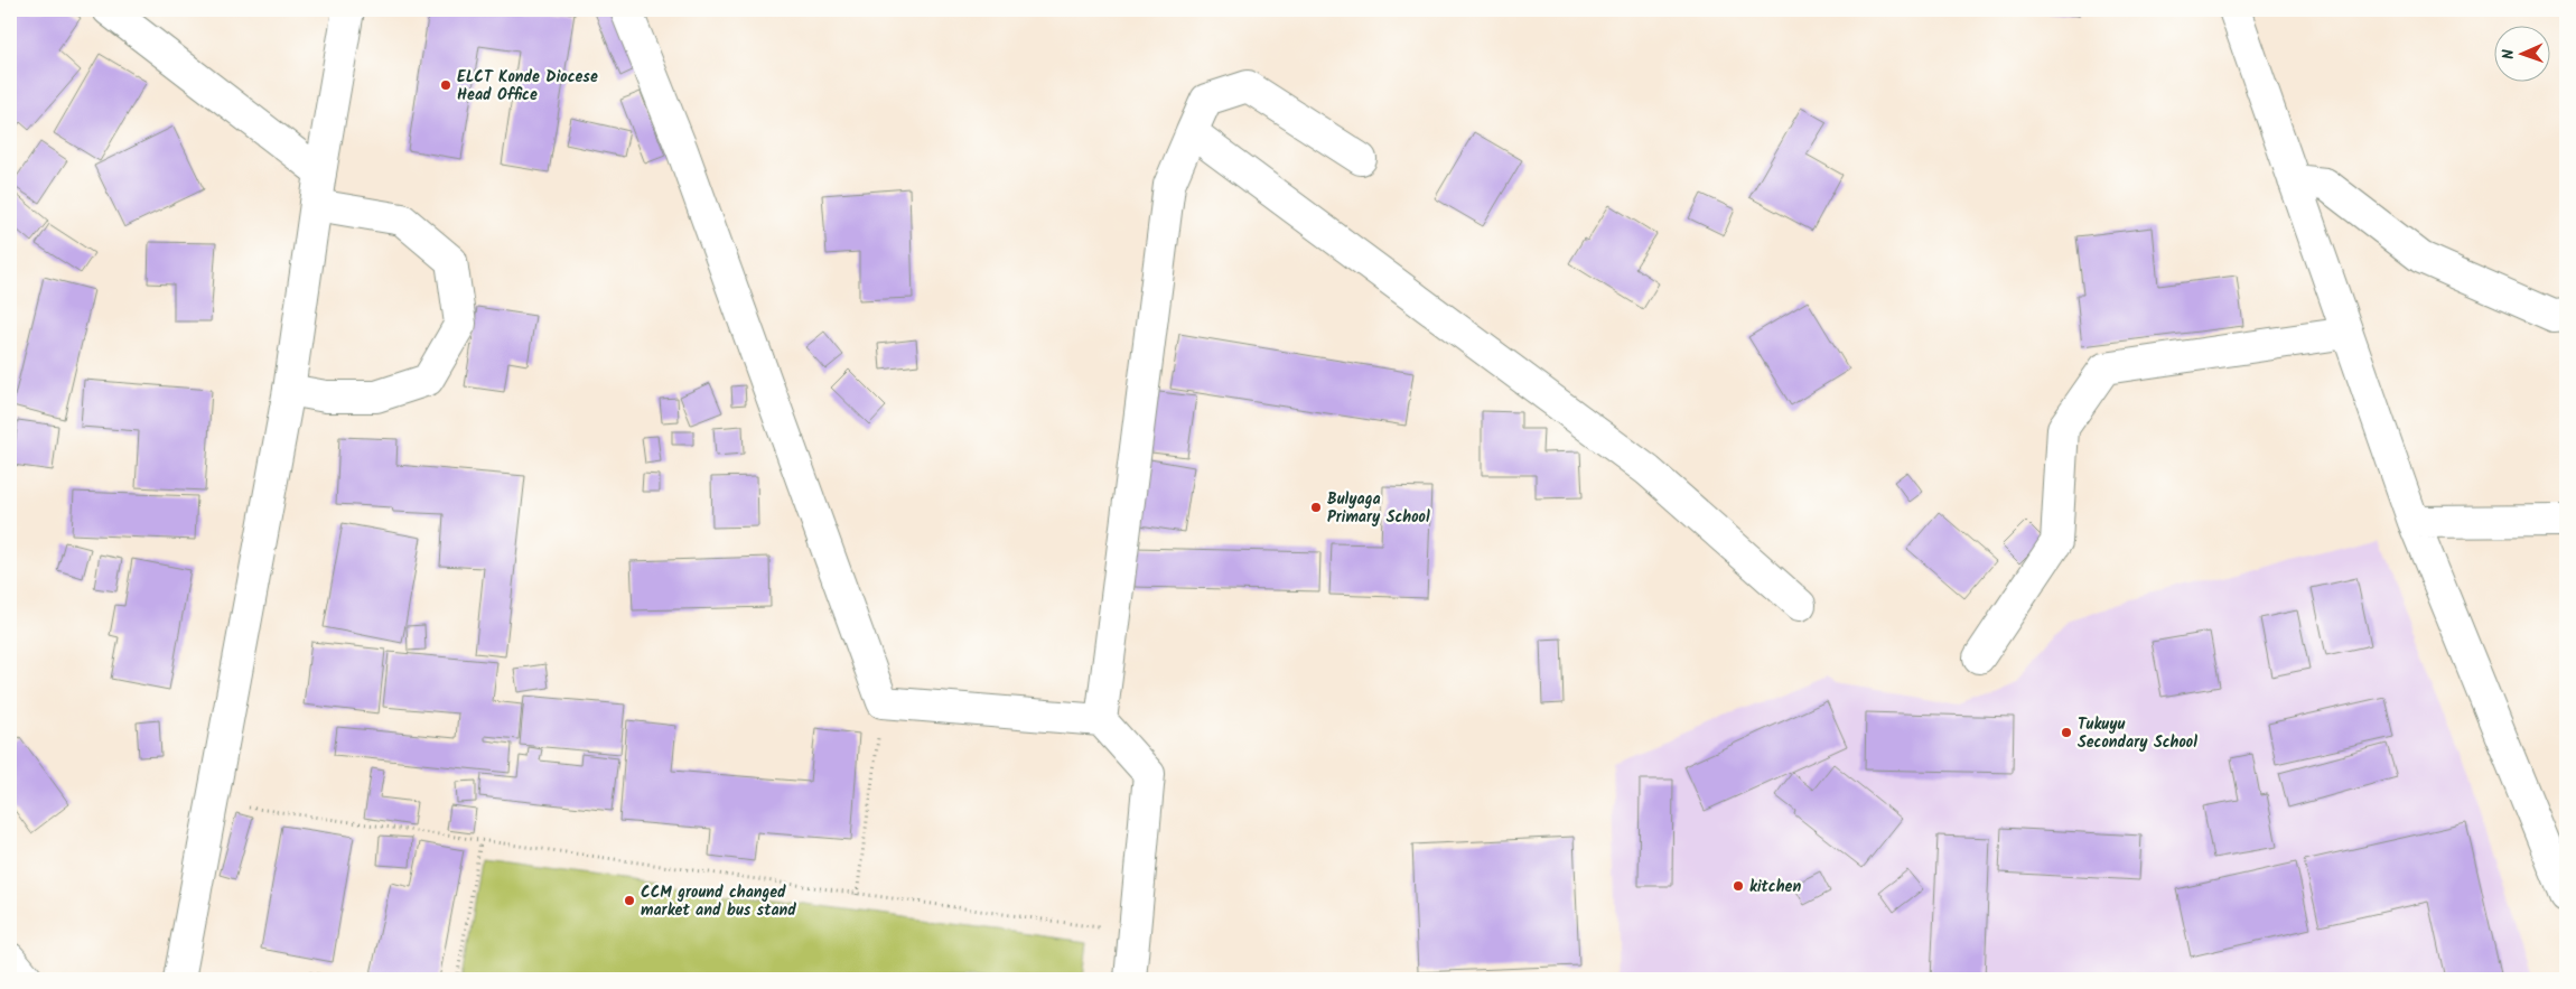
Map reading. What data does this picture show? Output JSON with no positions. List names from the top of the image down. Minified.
{"places":["ELCT Konde Diocese Head Office","Bulyaga Primary School","Tukuyu Secondary School","kitchen","CCM ground changed market and bus stand"],"north":"left"}
